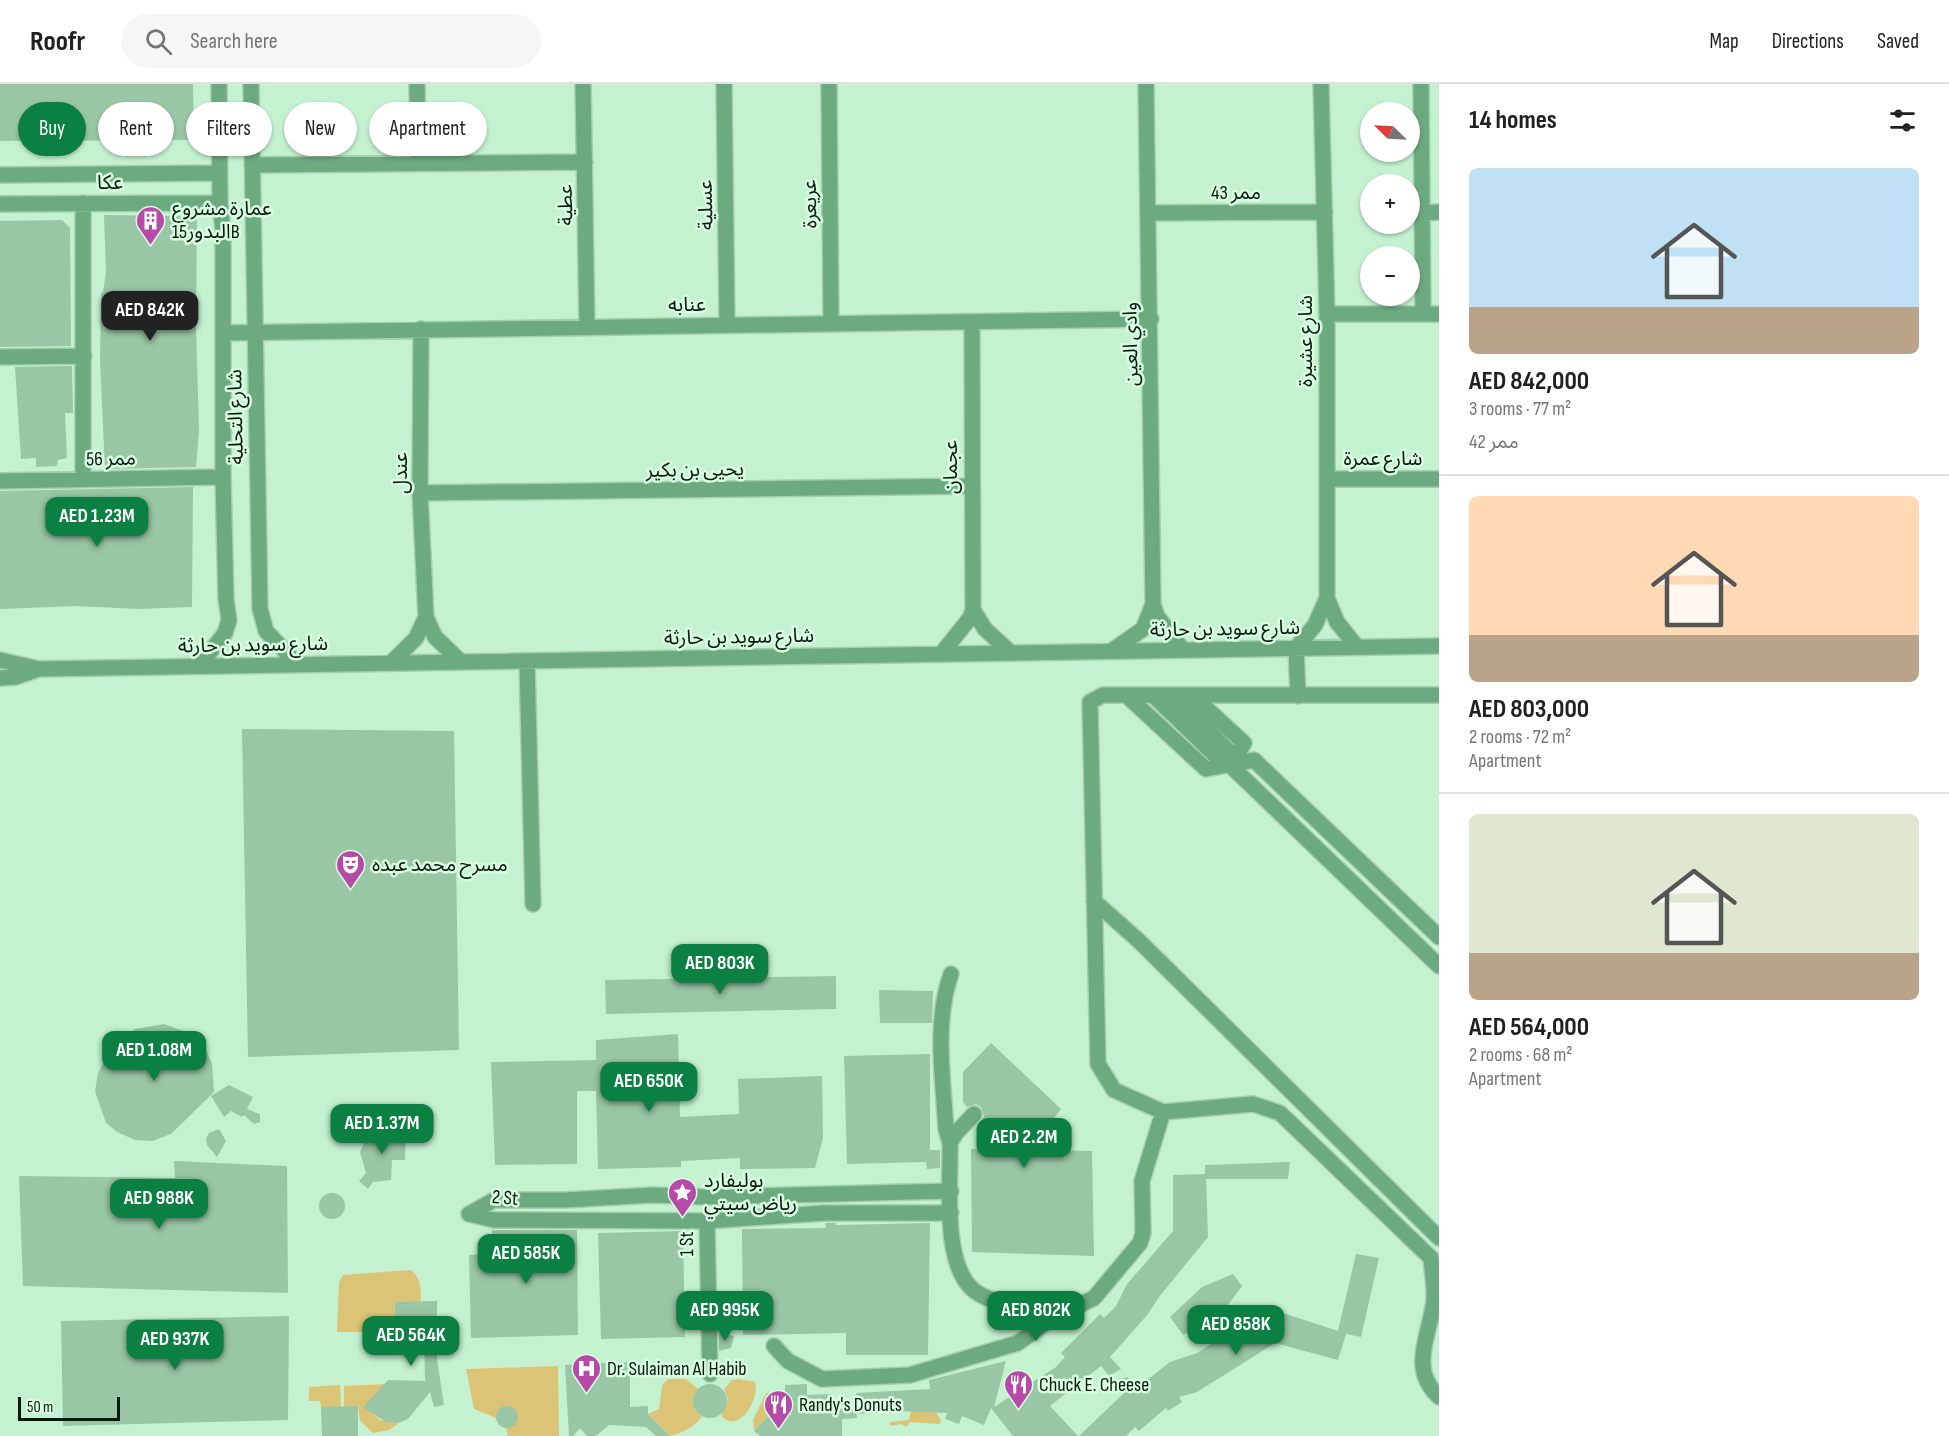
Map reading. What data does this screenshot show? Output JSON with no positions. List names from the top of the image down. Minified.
{"streets":{"street":["عكا","ممر 43","عريعرة","عطية","عسلية","عنابه","شارع عشيرة","وادي العين","شارع التحلية","ممر 56","شارع عمرة","عجمان","يحيى بن بكير","عندل","شارع سويد بن حارثة","2 St","1 St"]},"crossings":[["عكا","شارع التحلية"],["ممر 43","شارع عشيرة"],["ممر 43","وادي العين"],["عريعرة","عنابه"],["عطية","عنابه"],["عسلية","عنابه"],["عنابه","وادي العين"],["عنابه","شارع التحلية"],["عنابه","عجمان"],["عنابه","عندل"],["شارع عشيرة","شارع عمرة"],["شارع عشيرة","شارع سويد بن حارثة"],["وادي العين","شارع سويد بن حارثة"],["شارع التحلية","ممر 56"],["شارع التحلية","شارع سويد بن حارثة"],["عجمان","يحيى بن بكير"],["يحيى بن بكير","عندل"],["عندل","شارع سويد بن حارثة"],["2 St","1 St"]],"places":{"building":["عمارة مشروع البدور15B"],"theatre":["مسرح محمد عبده"],"place":["بوليفارد رياض سيتي"],"hospital":["Dr. Sulaiman Al Habib"],"restaurant":["Chuck E. Cheese","Randy's Donuts"]},"scale_bar":"50 m","north":"top left","page":{"header":"Roofr","search":"Search here","nav":["Map","Directions","Saved"],"heading":"14 homes","map_buttons":["+","−"],"chip":["Buy","Rent","Filters","New","Apartment"],"list":[{"name":"AED 842,000","note":"3 rooms · 77 m² · ممر 42"},{"name":"AED 803,000","note":"2 rooms · 72 m² · Apartment"},{"name":"AED 564,000","note":"2 rooms · 68 m² · Apartment"}],"price":["AED 842K","AED 1.23M","AED 803K","AED 1.08M","AED 650K","AED 1.37M","AED 2.2M","AED 988K","AED 585K","AED 995K","AED 802K","AED 858K","AED 564K","AED 937K"],"scale":"50 m"}}
